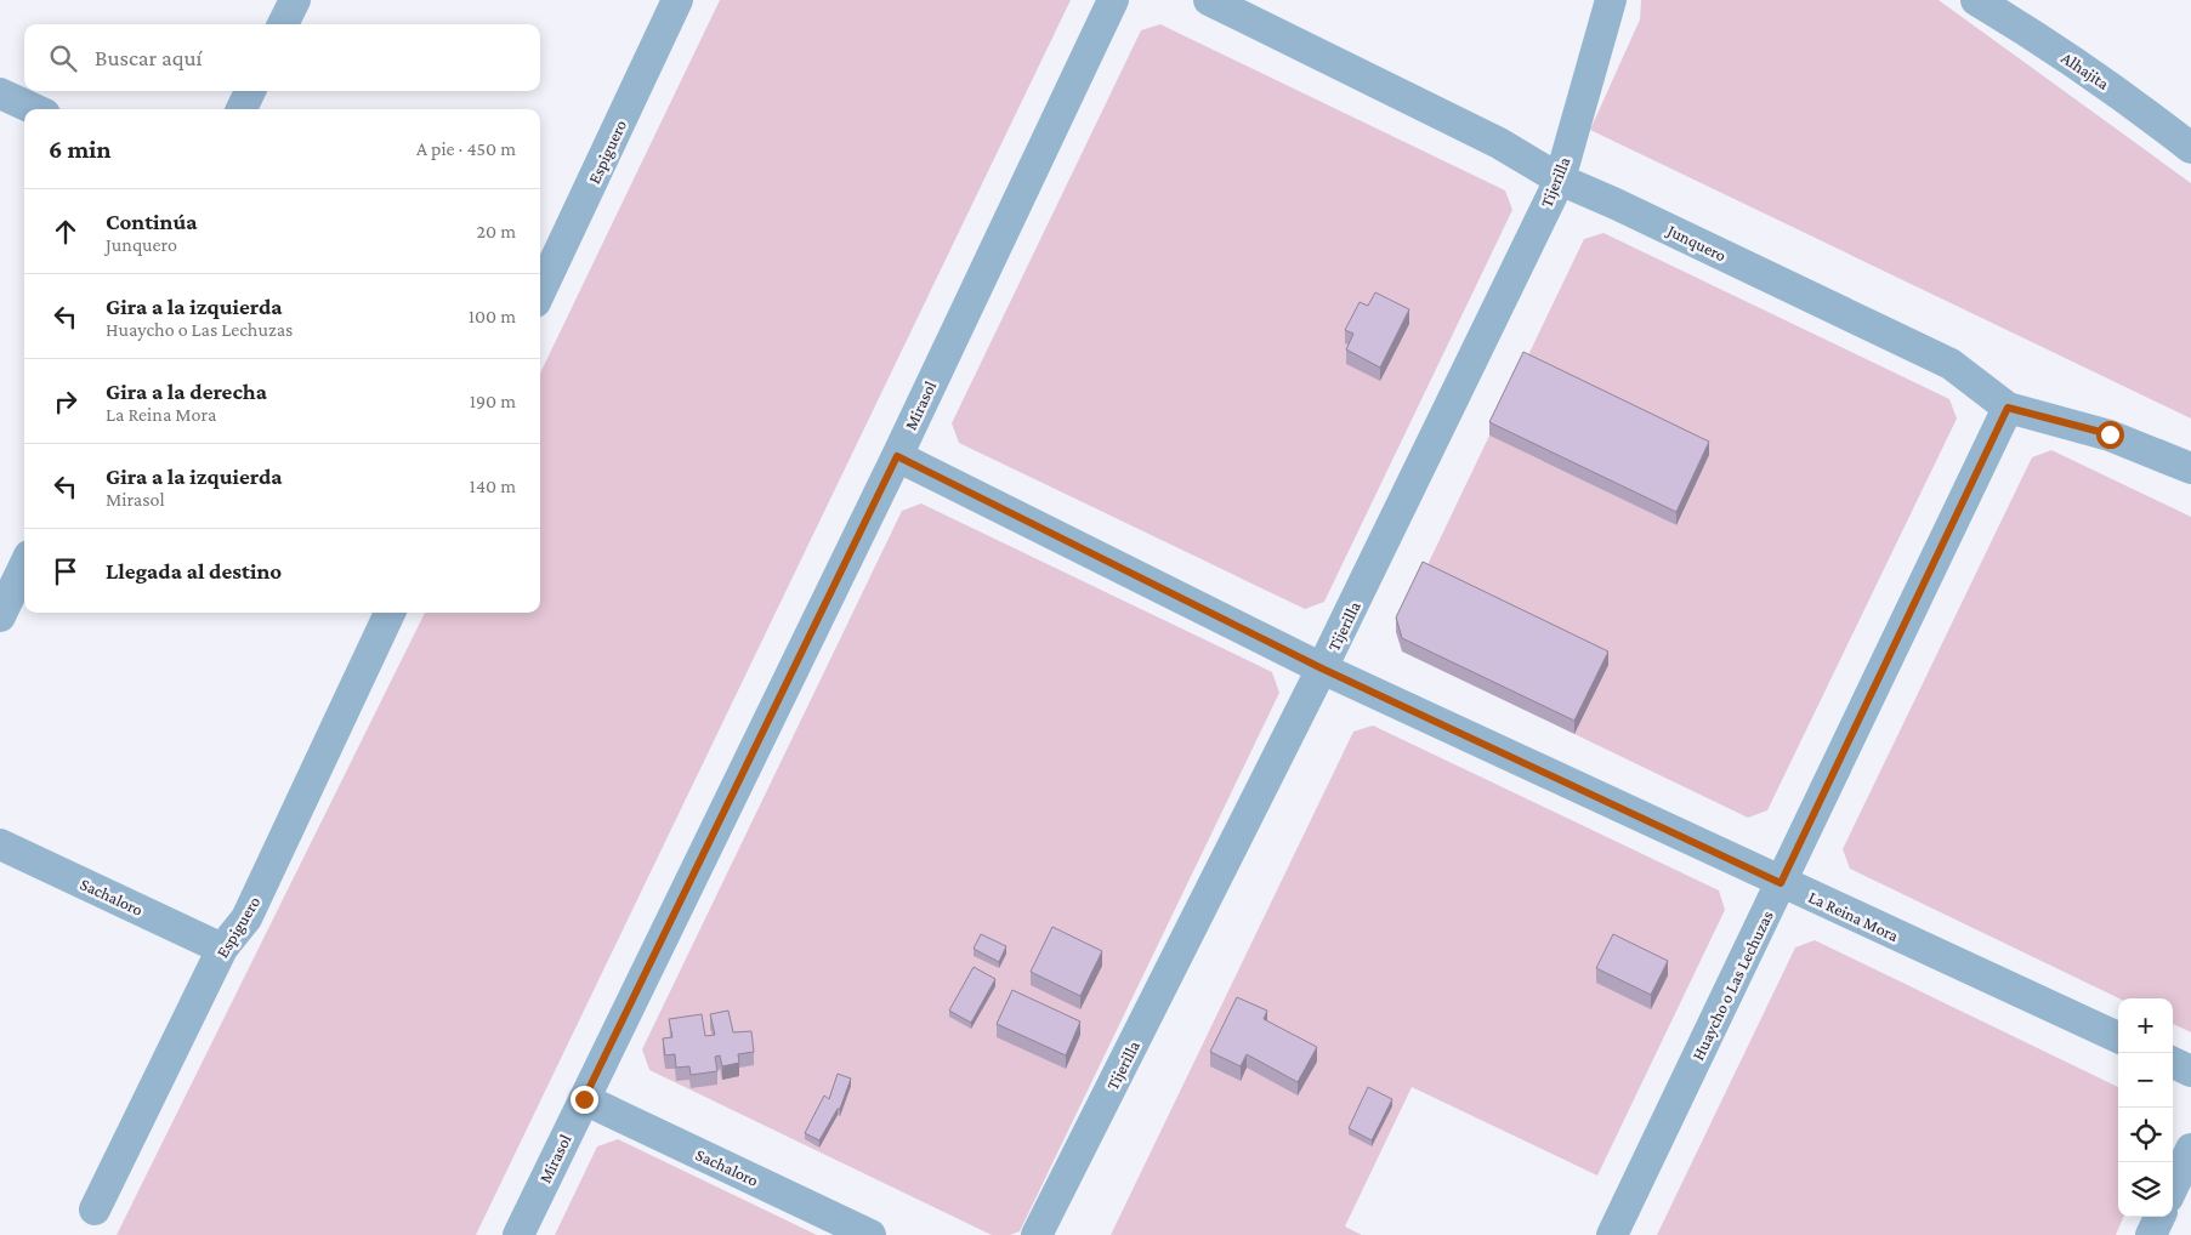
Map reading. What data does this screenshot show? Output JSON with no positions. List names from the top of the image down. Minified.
{"streets":{"street":["Alhajita","Espiguero","Tijerilla","Junquero","Mirasol","Sachaloro","La Reina Mora","Huaycho o Las Lechuzas"]},"crossings":[["Espiguero","Sachaloro"],["Tijerilla","Junquero"],["Tijerilla","La Reina Mora"],["Junquero","Huaycho o Las Lechuzas"],["Mirasol","Sachaloro"],["Mirasol","La Reina Mora"],["La Reina Mora","Huaycho o Las Lechuzas"]],"page":{"search":"Buscar aquí","heading":["6 min","A pie · 450 m"],"list":[["Continúa","Junquero","20 m"],["Gira a la izquierda","Huaycho o Las Lechuzas","100 m"],["Gira a la derecha","La Reina Mora","190 m"],["Gira a la izquierda","Mirasol","140 m"],"Llegada al destino"],"map_buttons":["+","−"]}}
